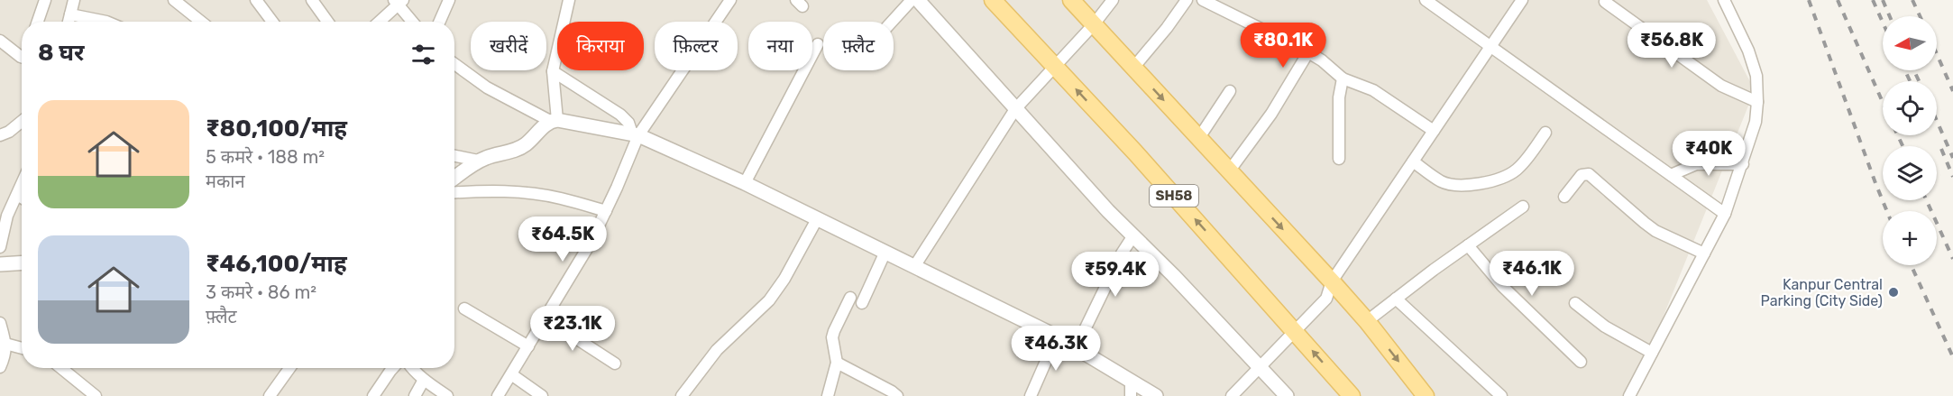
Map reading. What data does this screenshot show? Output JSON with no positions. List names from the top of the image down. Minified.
{"streets":{"main road":["SH58"]},"places":["Kanpur Central Parking (City Side)"],"north":"left","page":{"map_buttons":"+","chip":["खरीदें","किराया","फ़िल्टर","नया","फ़्लैट"],"heading":"8 घर","price":["₹80.1K","₹56.8K","₹40K","₹64.5K","₹46.1K","₹59.4K","₹23.1K","₹46.3K"],"list":[{"name":"₹80,100/माह","note":"5 कमरे · 188 m² · मकान"},{"name":"₹46,100/माह","note":"3 कमरे · 86 m² · फ़्लैट"}]}}
